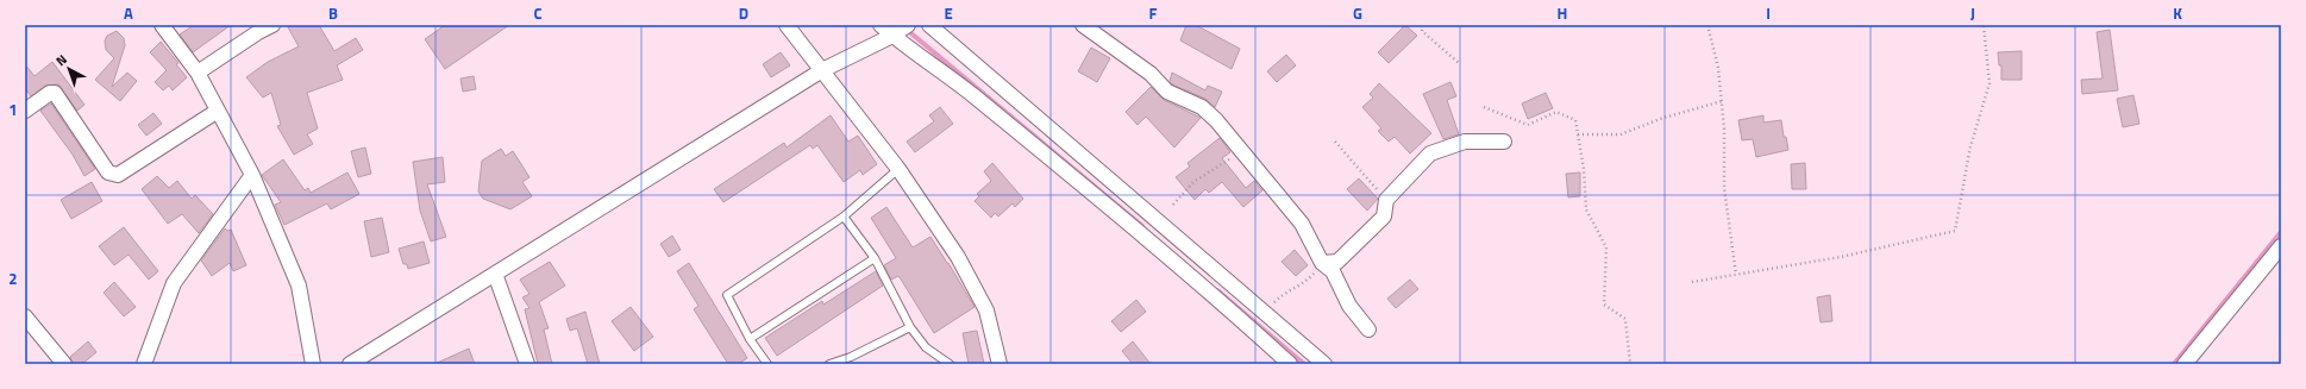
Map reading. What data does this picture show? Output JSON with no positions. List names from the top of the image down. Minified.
{"north":"top left","grid":{"columns":["A","B","C","D","E","F","G","H","I","J","K"],"rows":["1","2"]}}
